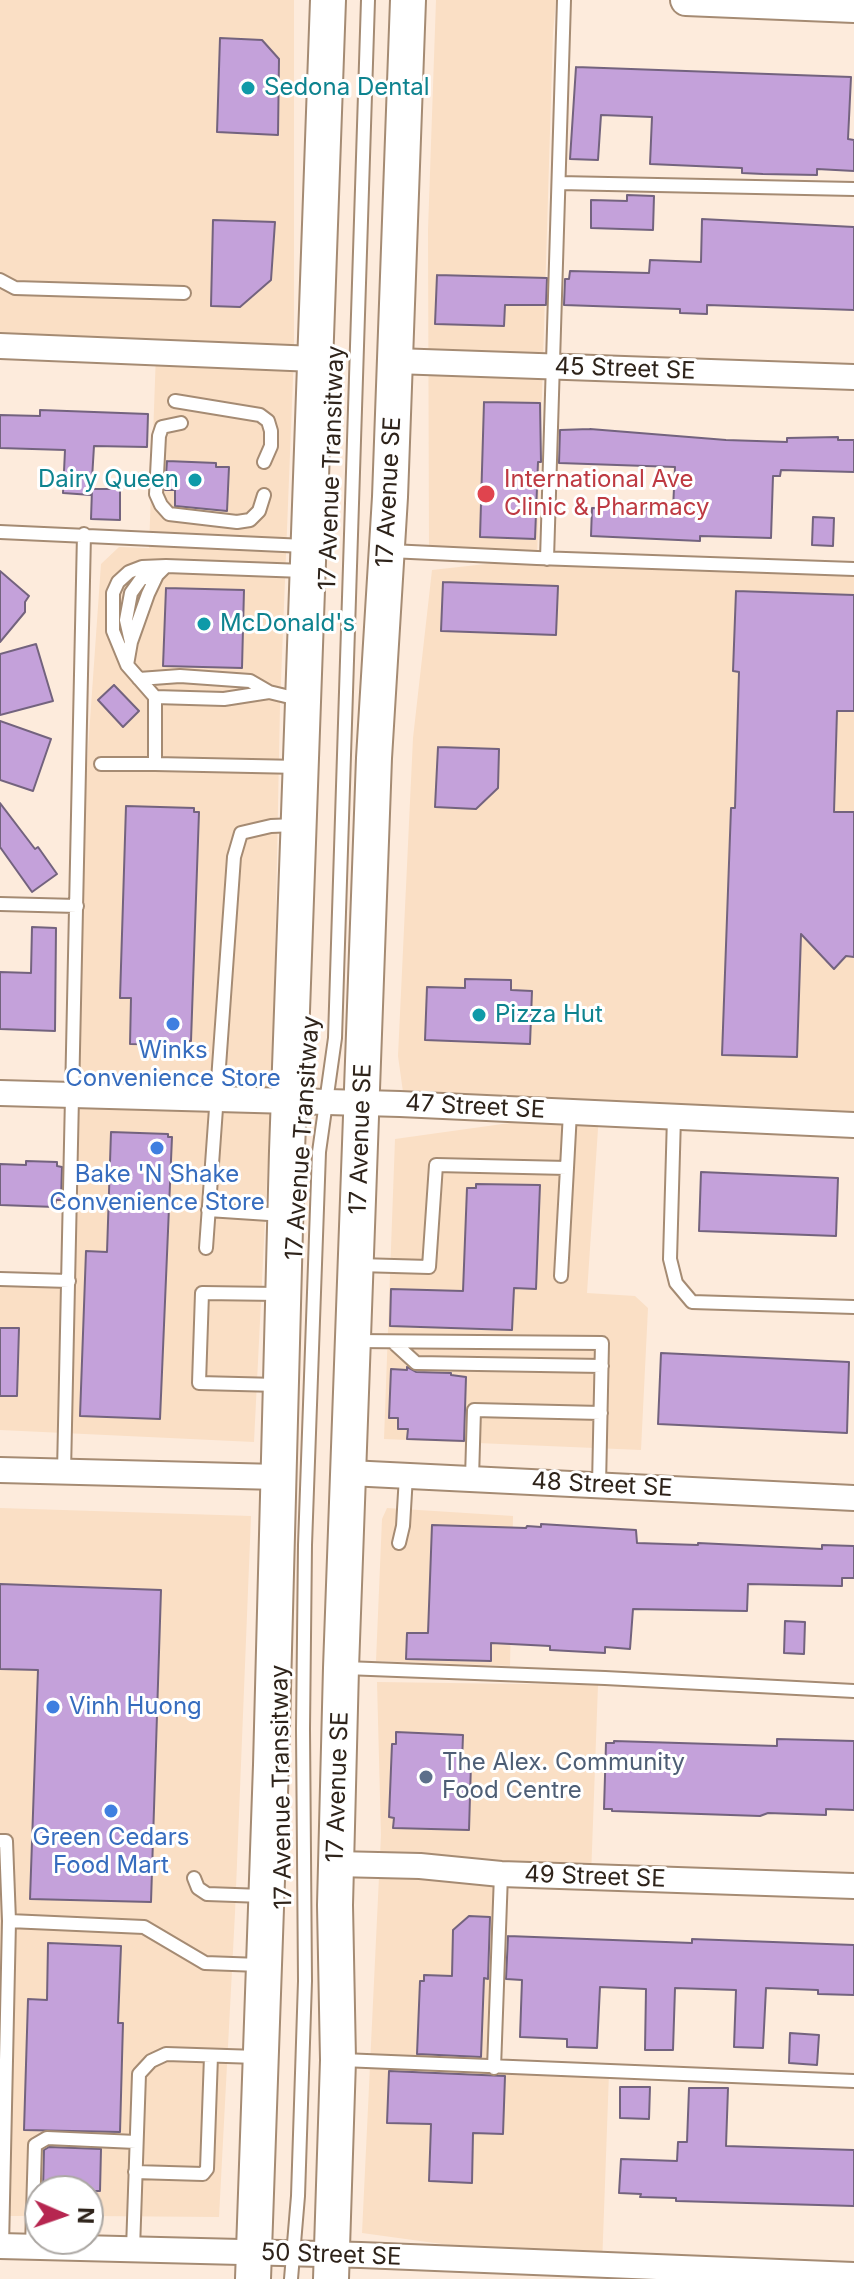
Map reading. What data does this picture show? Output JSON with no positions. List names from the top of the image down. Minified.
{"streets":{"main road":["17 Avenue SE"],"street":["45 Street SE","47 Street SE","48 Street SE","49 Street SE","50 Street SE"],"lane":["17 Avenue Transitway"]},"crossings":[["45 Street SE","17 Avenue SE"],["17 Avenue Transitway","47 Street SE"],["17 Avenue Transitway","50 Street SE"],["17 Avenue SE","47 Street SE"],["17 Avenue SE","48 Street SE"],["17 Avenue SE","49 Street SE"],["17 Avenue SE","50 Street SE"]],"places":["Sedona Dental","Dairy Queen","International Ave Clinic & Pharmacy","McDonald's","Pizza Hut","Winks Convenience Store","Bake 'N Shake Convenience Store","Vinh Huong","The Alex. Community Food Centre","Green Cedars Food Mart"],"north":"right"}
